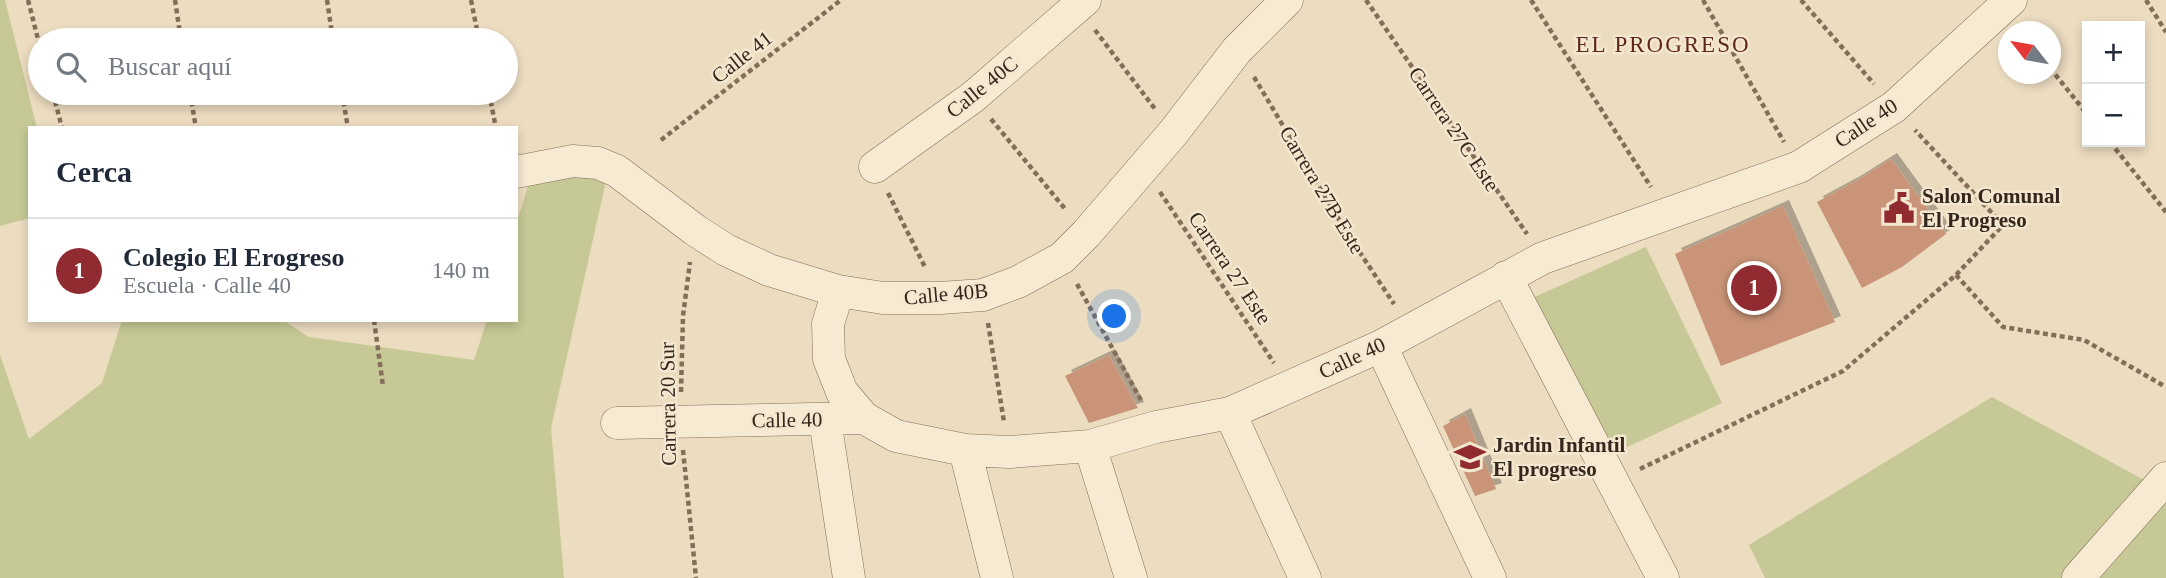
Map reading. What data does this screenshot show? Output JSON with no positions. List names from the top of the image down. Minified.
{"streets":{"street":["Calle 40C","Calle 40","Calle 40B"],"path":["Calle 41","Carrera 27C Este","Carrera 27B Este","Carrera 27 Este","Carrera 20 Sur"]},"crossings":[["Calle 40","Carrera 27C Este"],["Calle 40","Carrera 27B Este"],["Calle 40","Carrera 27 Este"],["Calle 40","Carrera 20 Sur"],["Carrera 27B Este","Calle 40B"],["Carrera 27 Este","Calle 40B"],["Calle 40B","Carrera 20 Sur"]],"districts":["EL PROGRESO"],"places":{"public building":["Salon Comunal El Progreso"],"school or university":["Jardin Infantil El progreso"]},"north":"top left","page":{"map_buttons":["+","−"],"search":"Buscar aquí","heading":"Cerca","list":[{"mark":"1","name":"Colegio El Erogreso","note":"Escuela · Calle 40","value":"140 m"}],"pins":"1"}}
